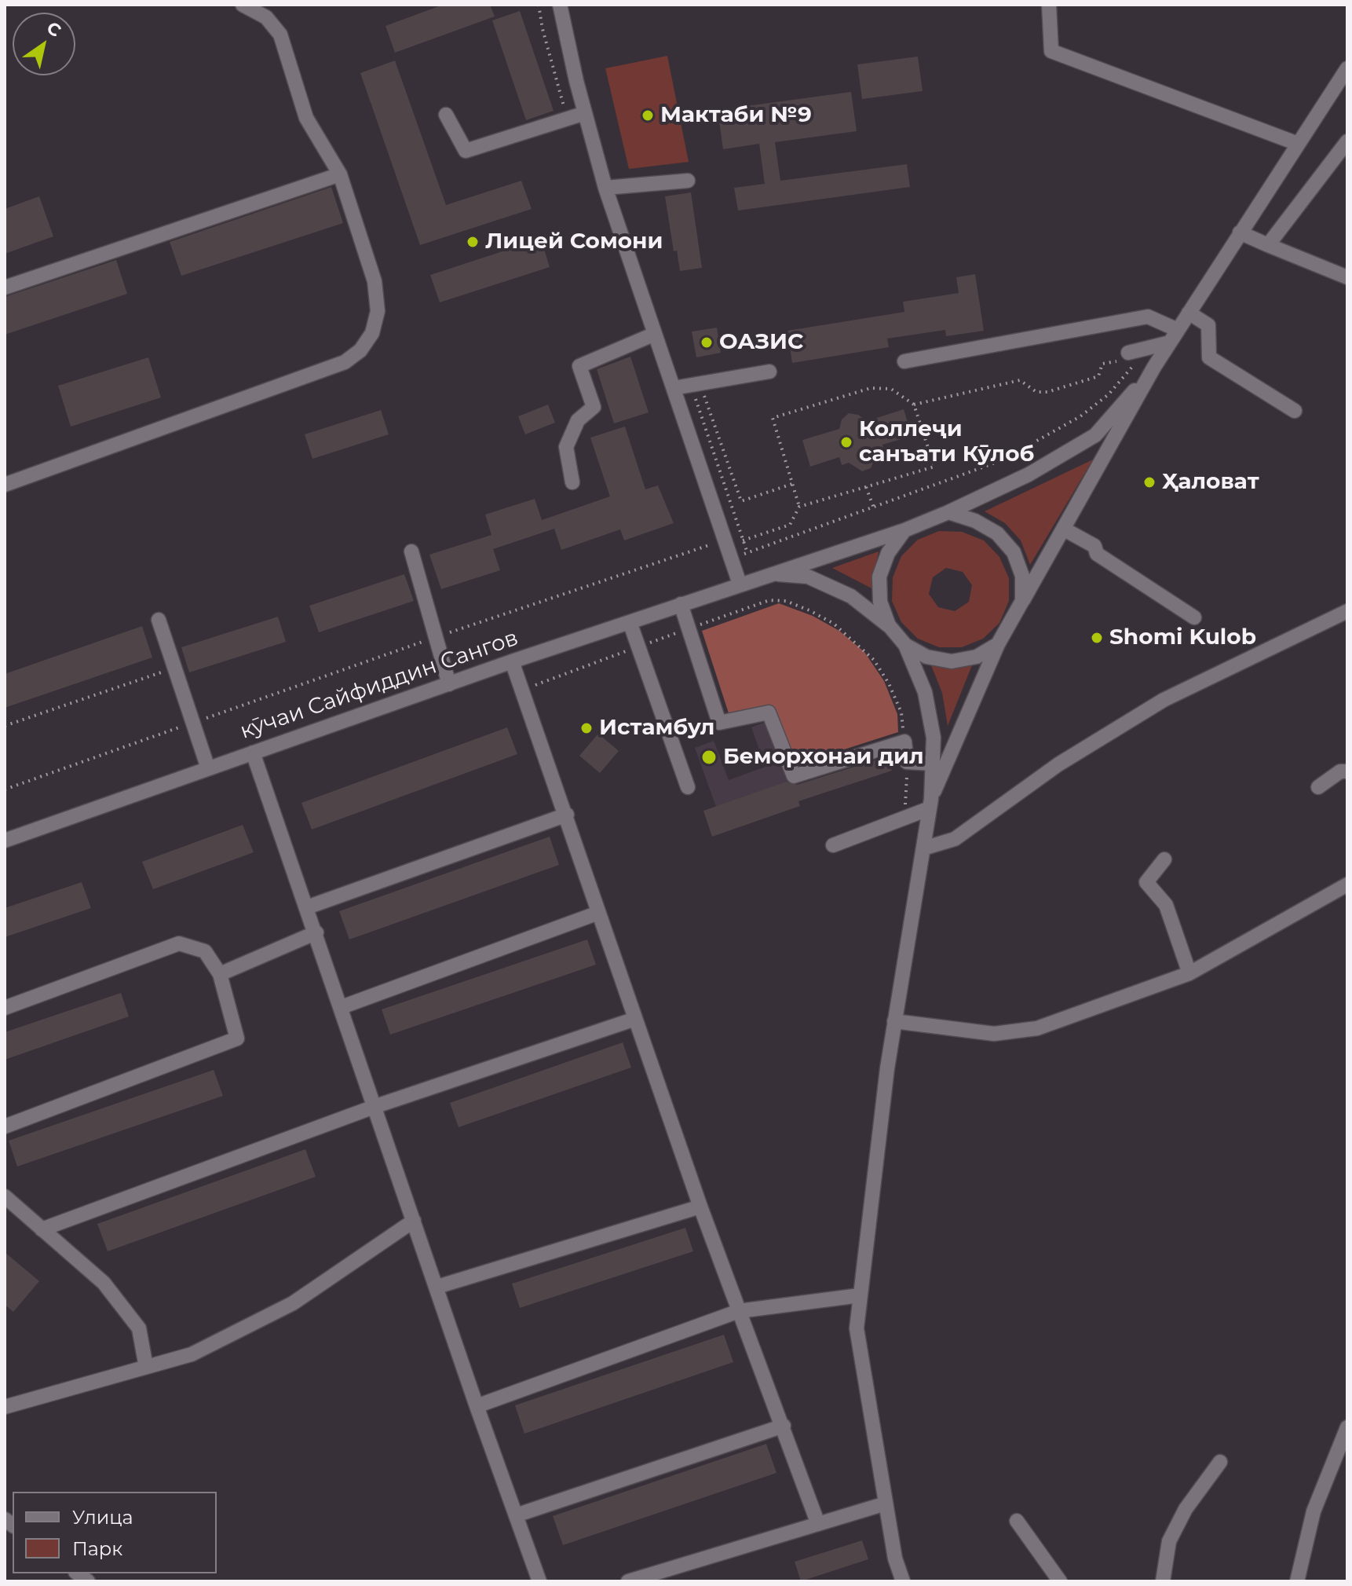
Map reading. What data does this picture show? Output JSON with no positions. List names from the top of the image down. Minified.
{"streets":{"street":["кӯчаи Сайфиддин Сангов"]},"places":["Мактаби №9","Лицей Сомони","ОАЗИС","Коллеҷи санъати Кӯлоб","Ҳаловат","Shomi Kulob","Истамбул","Беморхонаи дил"],"legend":["Улица","Парк"],"north":"top right"}
